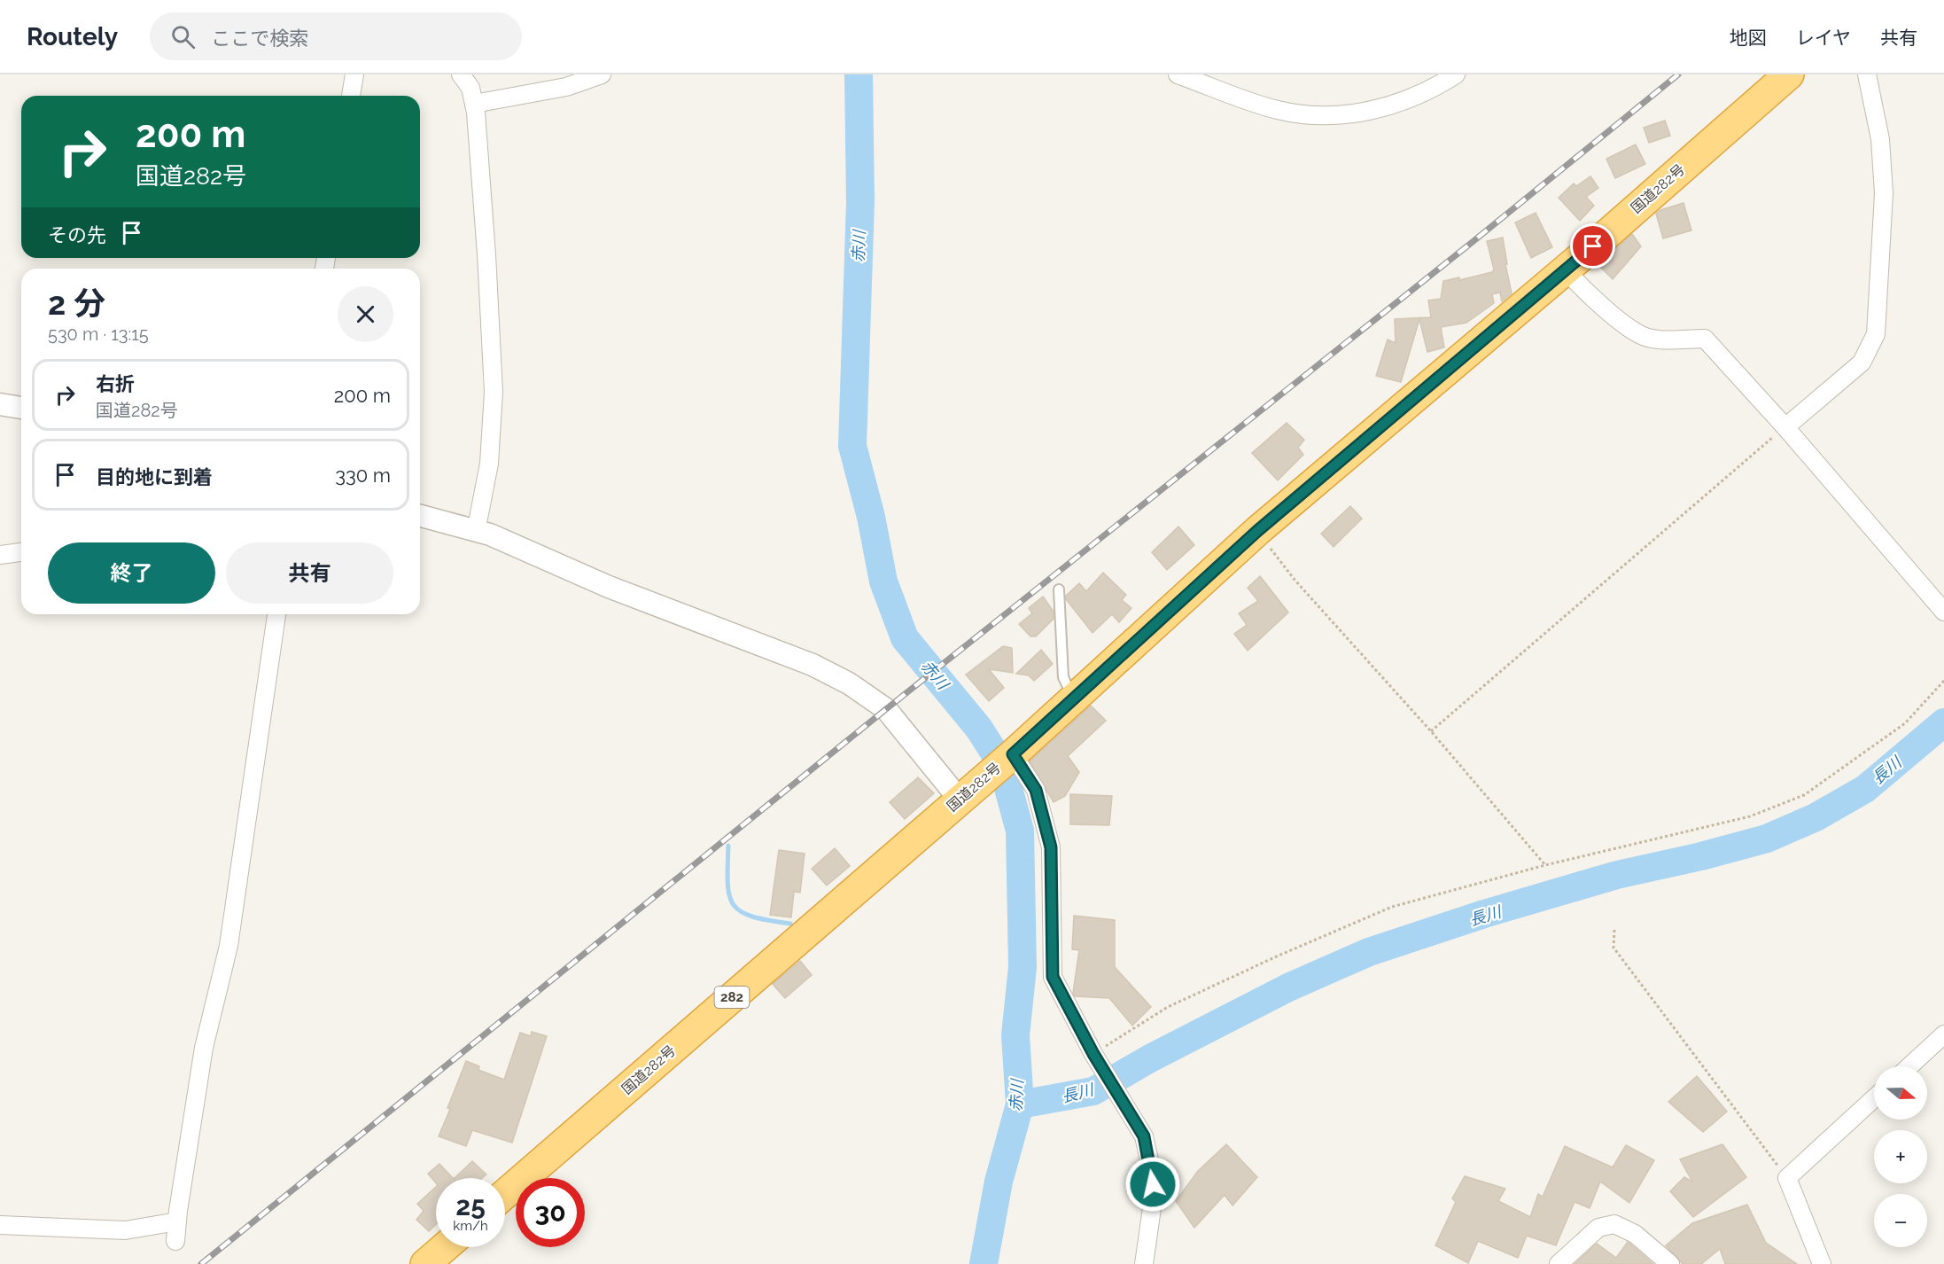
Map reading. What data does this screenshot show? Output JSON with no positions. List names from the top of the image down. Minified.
{"streets":{"highway":["国道282号","282"]},"water":["赤川","長川"],"north":"right","page":{"header":"Routely","search":"ここで検索","nav":["地図","レイヤ","共有"],"turn":["200 m","国道282号"],"then":"その先","heading":["2 分","530 m · 13:15"],"list":[{"name":"右折","note":"国道282号","value":"200 m"},{"name":"目的地に到着","value":"330 m"}],"buttons":["終了","共有"],"map_buttons":["+","−"],"speed":"25 km/h","limit":"30"}}
